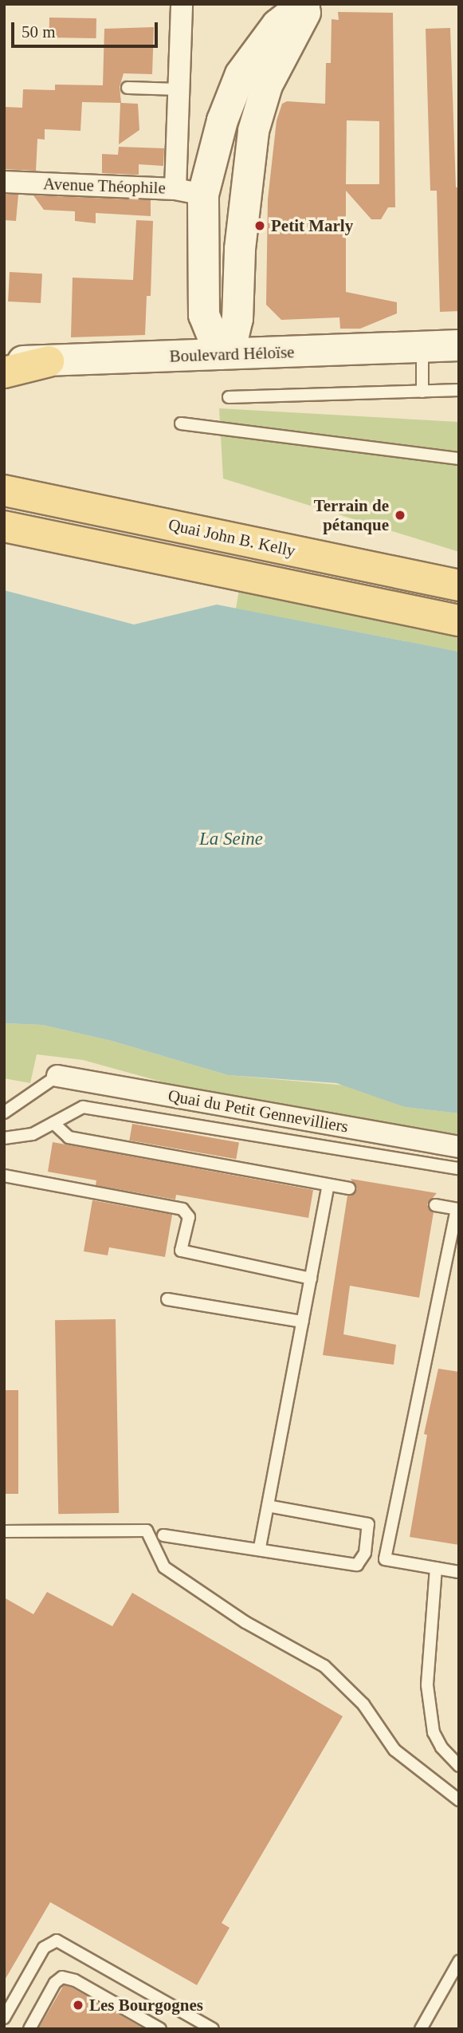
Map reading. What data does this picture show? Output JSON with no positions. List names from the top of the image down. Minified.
{"streets":{"main road":["Boulevard Héloïse","Quai John B. Kelly"],"street":["Avenue Théophile","Quai du Petit Gennevilliers"]},"water":["La Seine"],"places":["Petit Marly","Terrain de pétanque","Les Bourgognes"],"scale_bar":"50 m"}
